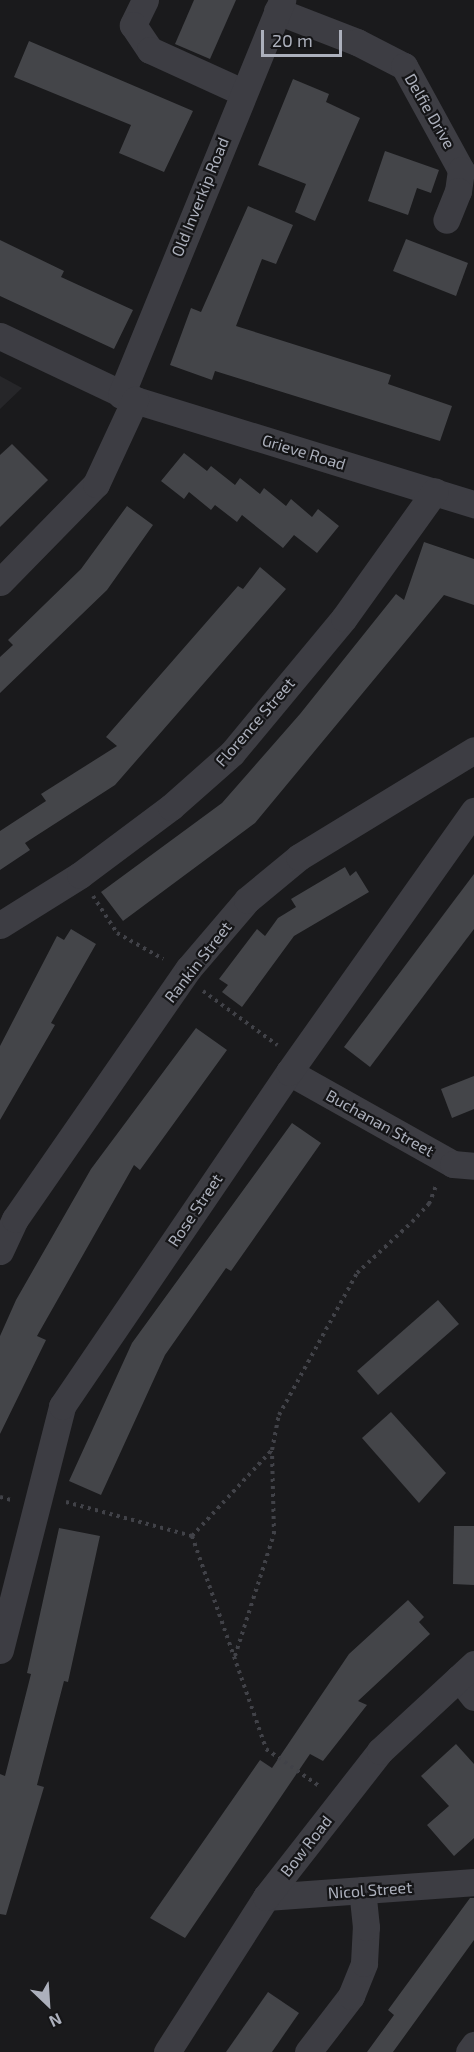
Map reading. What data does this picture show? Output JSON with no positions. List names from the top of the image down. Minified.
{"streets":{"street":["Delfie Drive","Old Inverkip Road","Grieve Road","Florence Street","Rankin Street","Buchanan Street","Rose Street","Bow Road","Nicol Street"]},"crossings":[["Delfie Drive","Old Inverkip Road"],["Old Inverkip Road","Grieve Road"],["Grieve Road","Florence Street"],["Buchanan Street","Rose Street"],["Bow Road","Nicol Street"]],"scale_bar":"20 m","north":"bottom right"}
